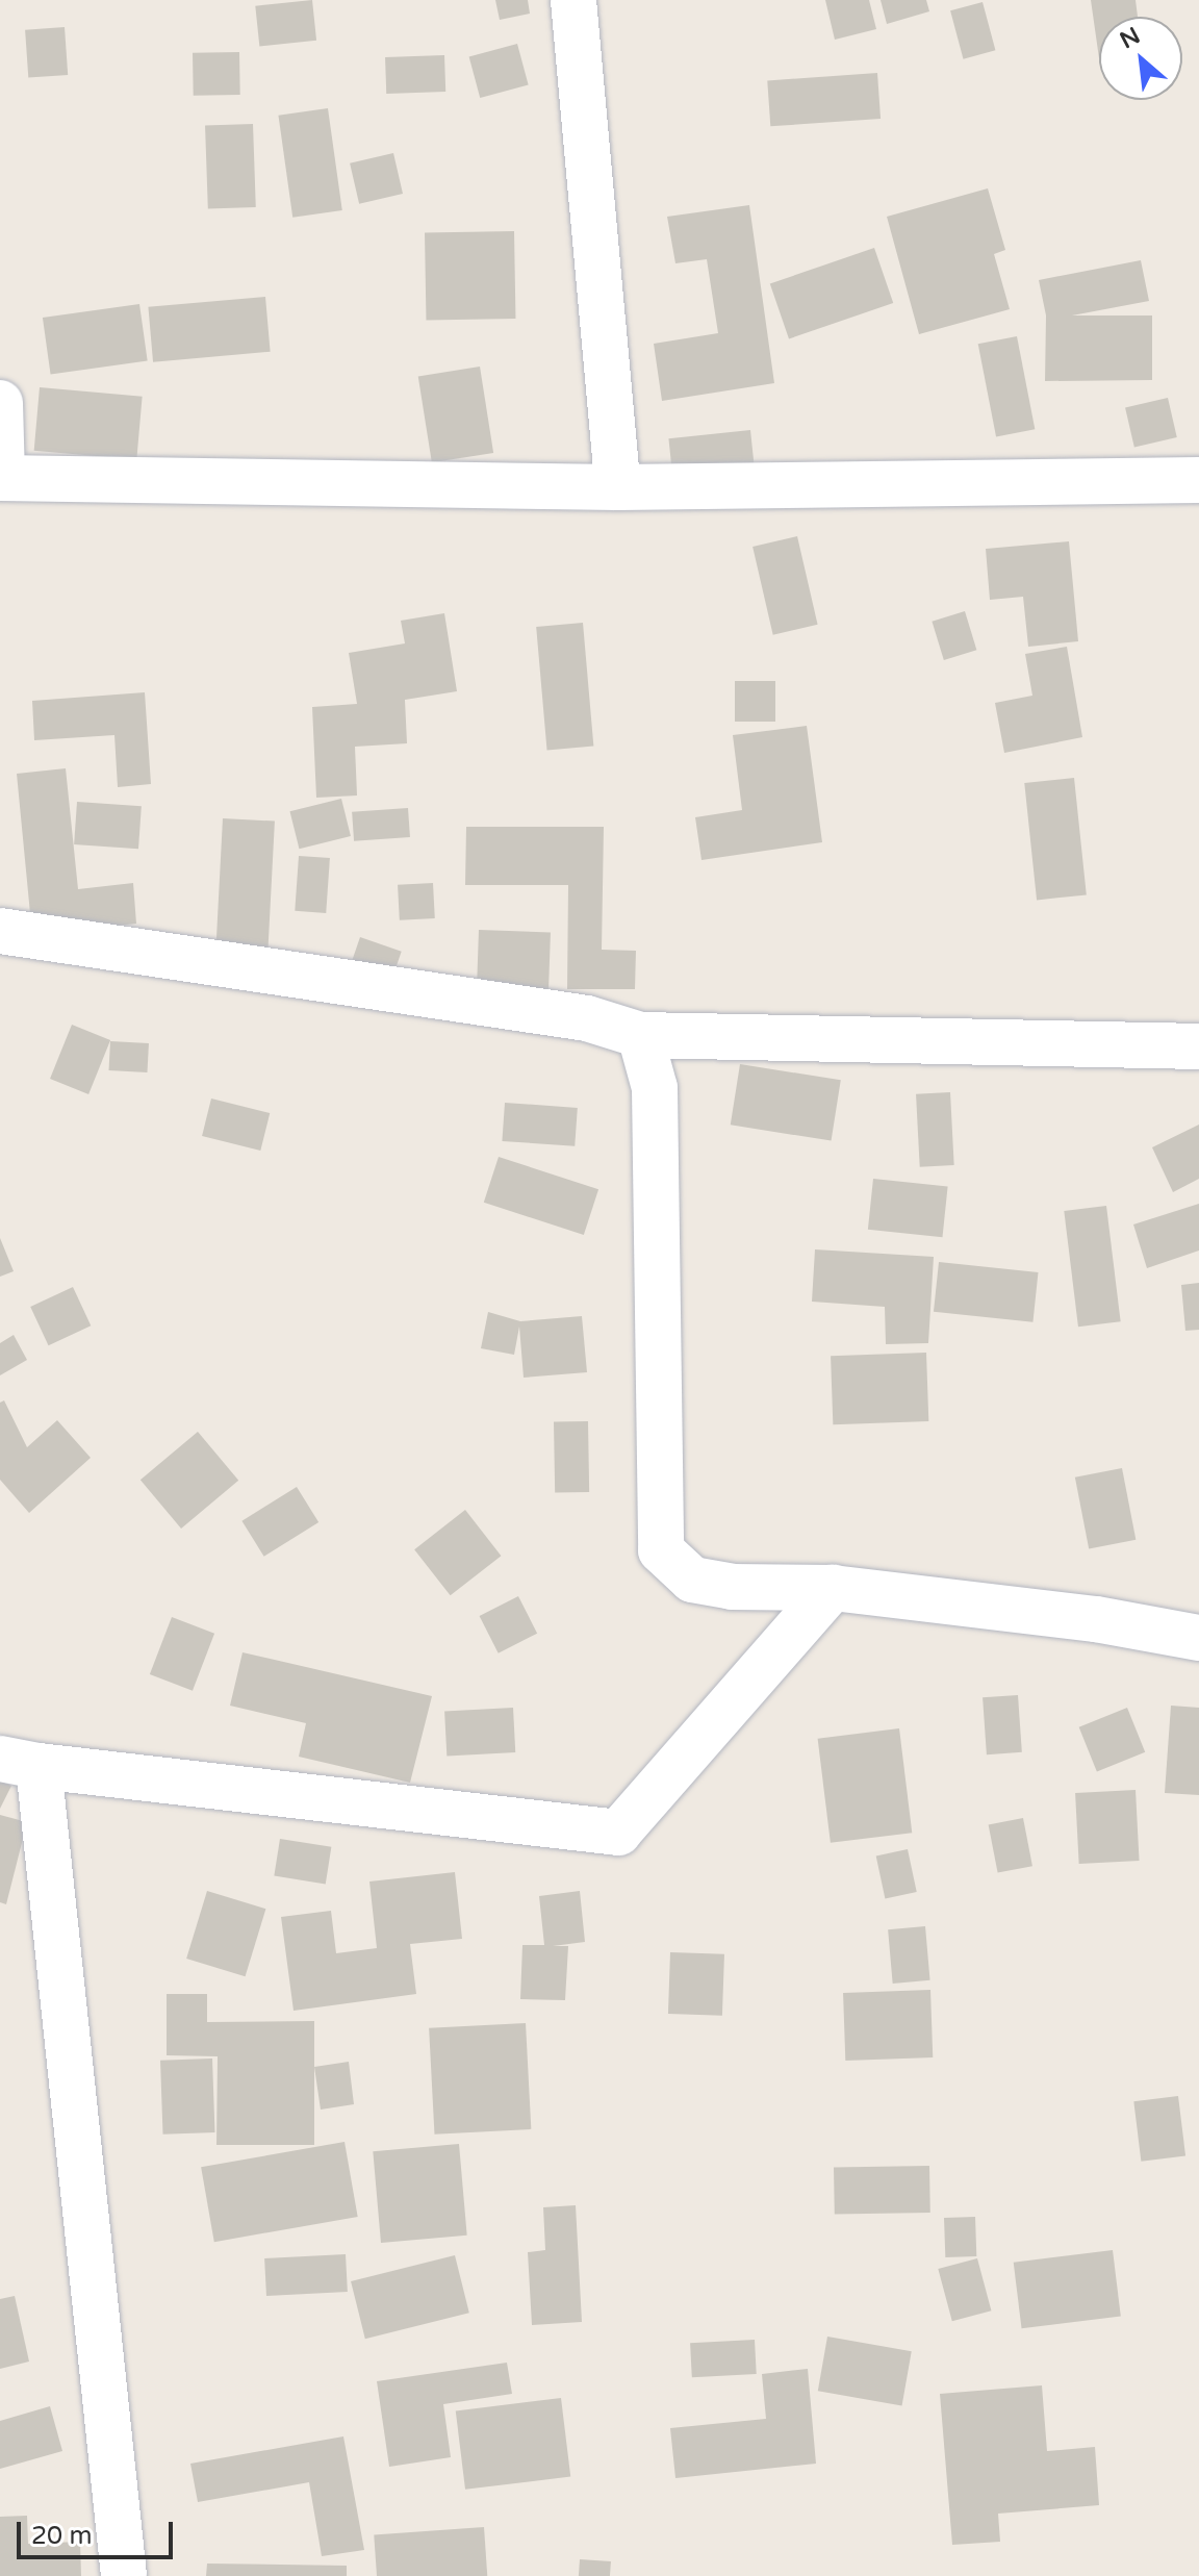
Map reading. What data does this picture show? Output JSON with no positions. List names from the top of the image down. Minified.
{"scale_bar":"20 m","north":"top left"}
